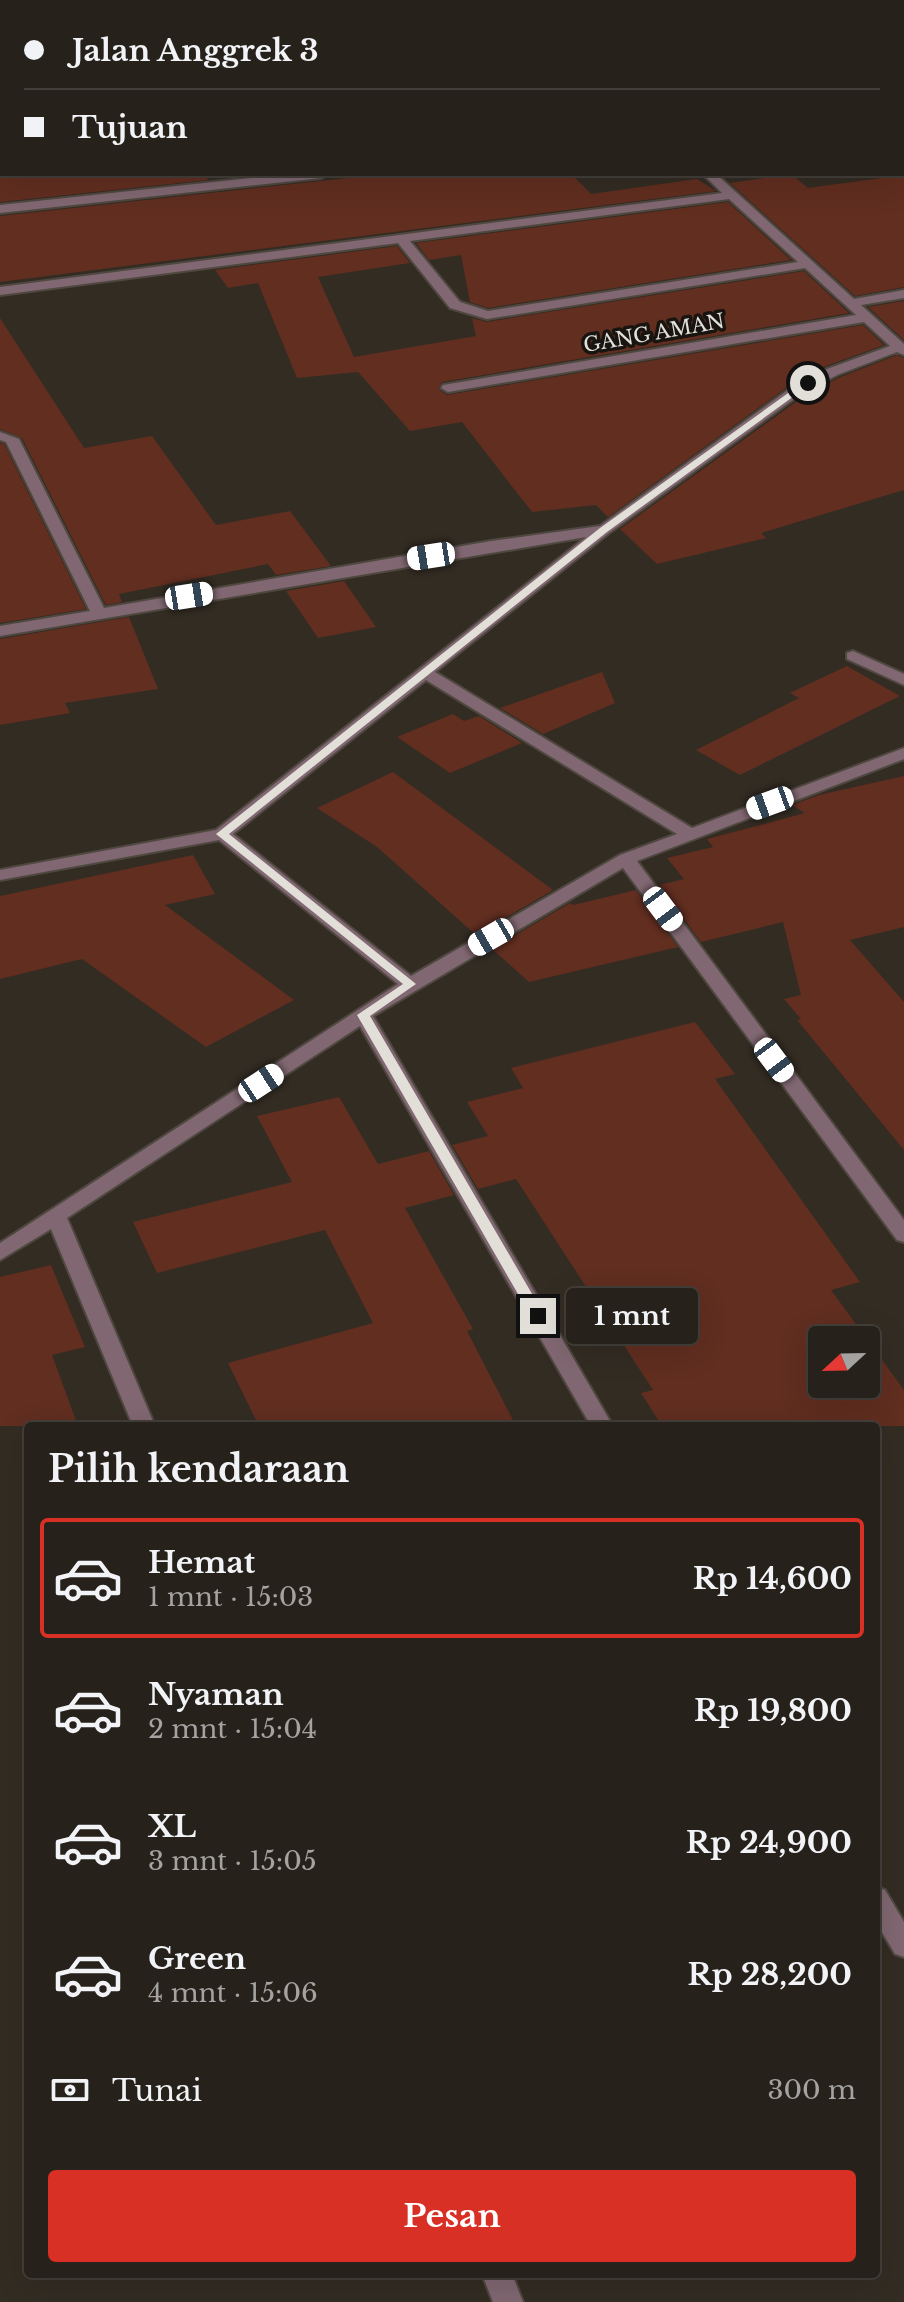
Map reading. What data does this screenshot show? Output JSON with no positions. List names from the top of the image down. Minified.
{"streets":{"street":["GANG AMAN"]},"north":"left","page":{"banner":["Jalan Anggrek 3","Tujuan"],"bubble":"1 mnt","heading":"Pilih kendaraan","list":[{"name":"Hemat","note":"1 mnt · 15:03","value":"Rp 14,600"},{"name":"Nyaman","note":"2 mnt · 15:04","value":"Rp 19,800"},{"name":"XL","note":"3 mnt · 15:05","value":"Rp 24,900"},{"name":"Green","note":"4 mnt · 15:06","value":"Rp 28,200"}],"pay":["Tunai","300 m"],"buttons":"Pesan"}}
